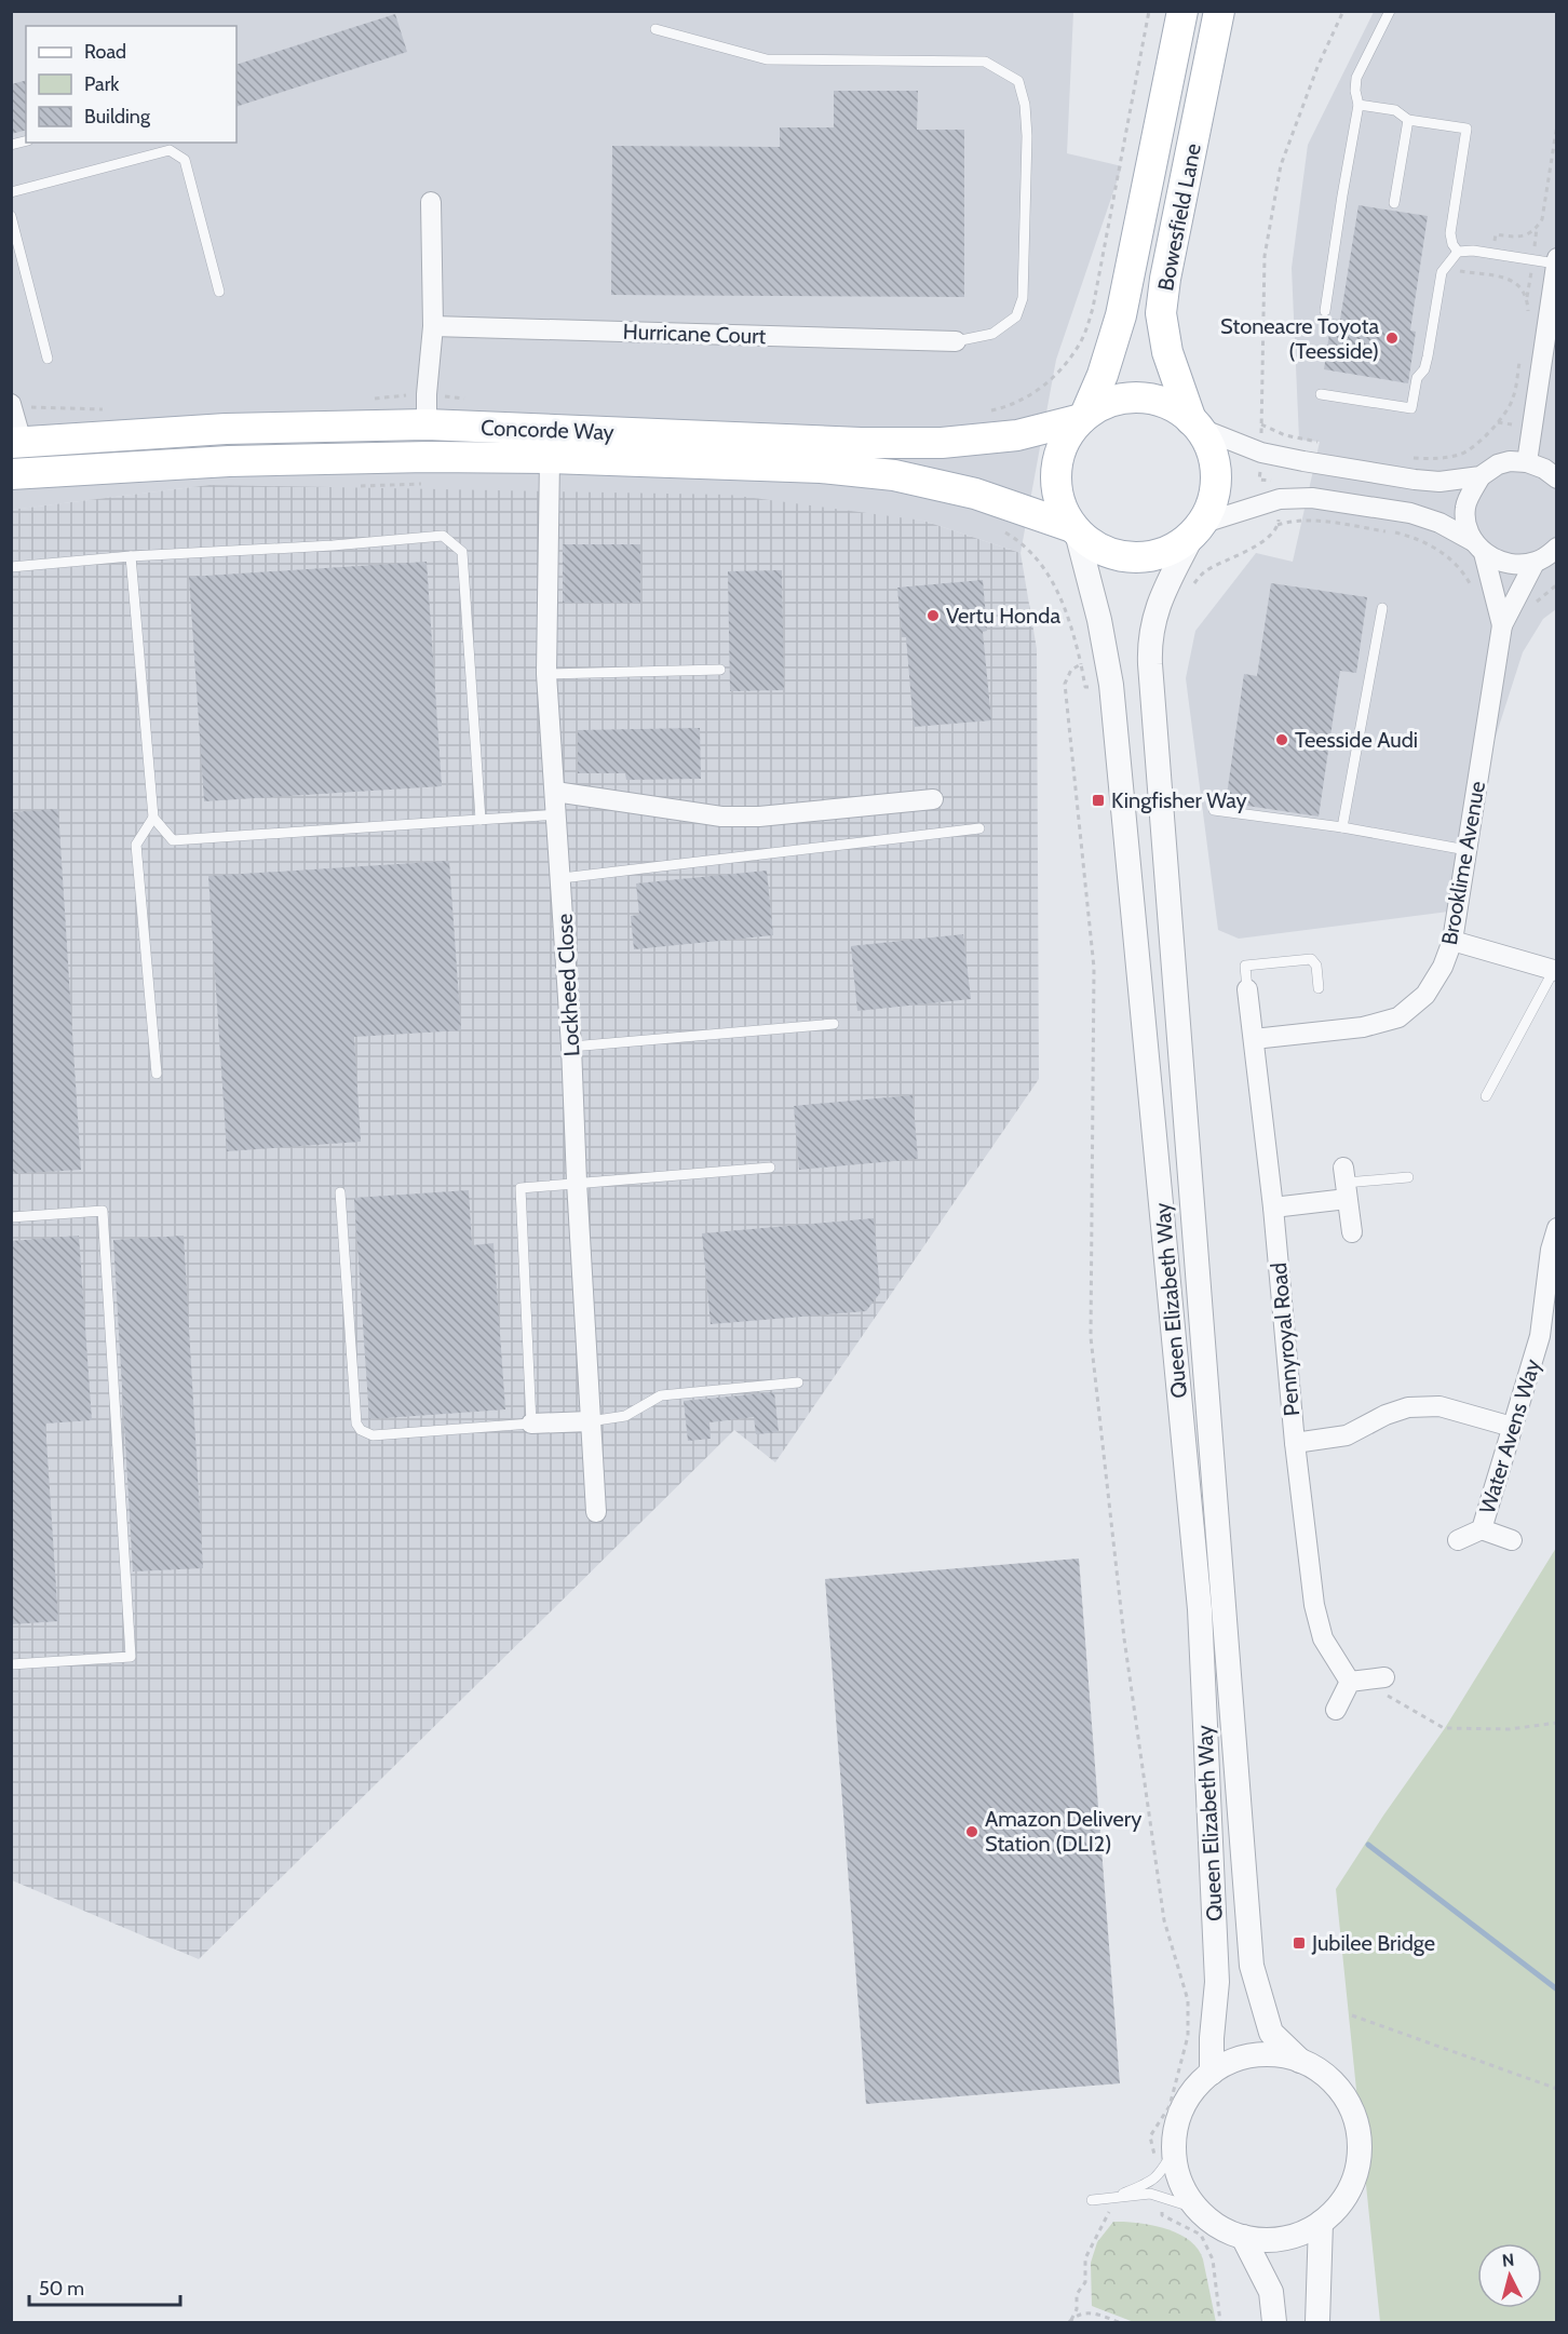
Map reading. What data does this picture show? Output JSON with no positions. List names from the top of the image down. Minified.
{"streets":{"main road":["Bowesfield Lane","Concorde Way"],"street":["Hurricane Court","Brooklime Avenue","Lockheed Close","Queen Elizabeth Way","Pennyroyal Road","Water Avens Way"]},"crossings":[["Bowesfield Lane","Concorde Way"],["Bowesfield Lane","Queen Elizabeth Way"],["Concorde Way","Lockheed Close"],["Concorde Way","Queen Elizabeth Way"],["Brooklime Avenue","Pennyroyal Road"]],"places":{"other":["Stoneacre Toyota (Teesside)","Vertu Honda","Teesside Audi","Amazon Delivery Station (DLI2)"],"transit":["Kingfisher Way","Jubilee Bridge"]},"legend":["Road","Park","Building"],"scale_bar":"50 m","north":"top"}
